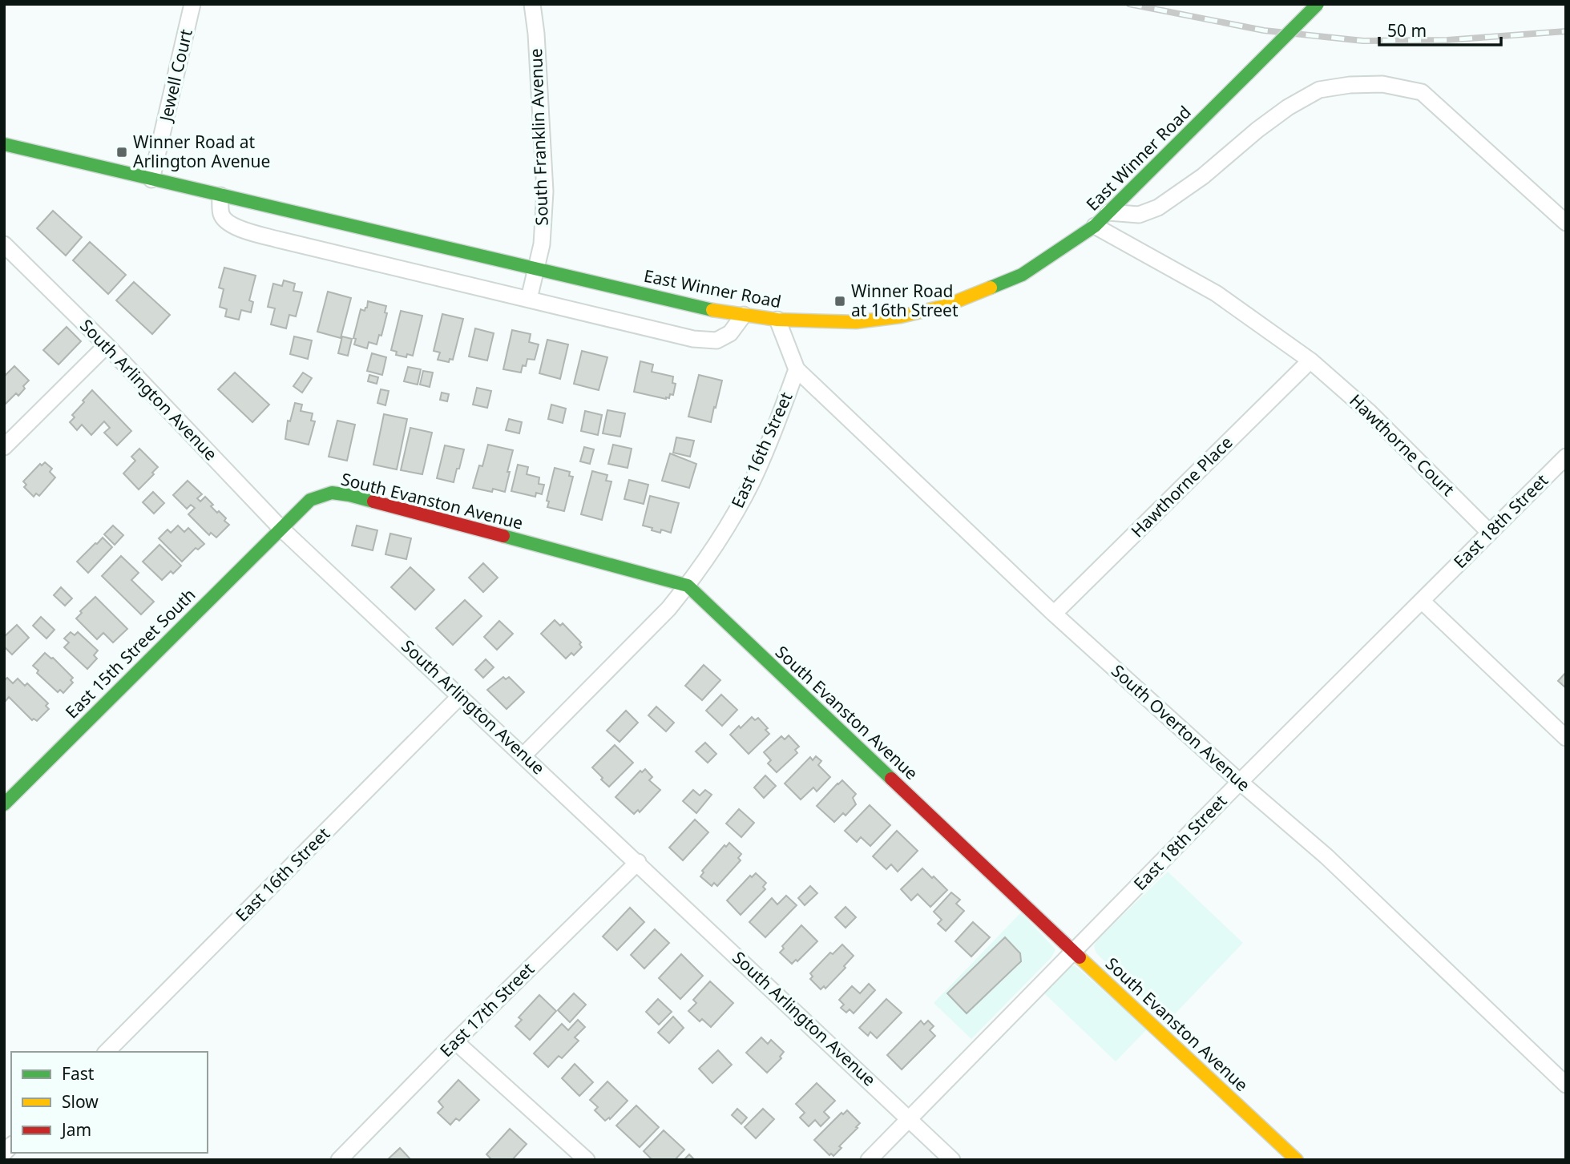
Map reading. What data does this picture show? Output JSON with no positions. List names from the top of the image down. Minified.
{"streets":{"street":["Jewell Court","South Franklin Avenue","East Winner Road","South Arlington Avenue","Hawthorne Court","East 16th Street","Hawthorne Place","South Evanston Avenue","East 18th Street","East 15th Street South","South Overton Avenue","East 17th Street"]},"crossings":[["Jewell Court","East Winner Road"],["South Franklin Avenue","East Winner Road"],["East Winner Road","Hawthorne Court"],["South Arlington Avenue","East 16th Street"],["South Arlington Avenue","South Evanston Avenue"],["South Arlington Avenue","East 18th Street"],["South Arlington Avenue","East 15th Street South"],["South Arlington Avenue","East 17th Street"],["Hawthorne Court","Hawthorne Place"],["Hawthorne Court","East 18th Street"],["East 16th Street","South Evanston Avenue"],["East 16th Street","South Overton Avenue"],["Hawthorne Place","South Overton Avenue"],["South Evanston Avenue","East 18th Street"],["South Evanston Avenue","East 15th Street South"],["East 18th Street","South Overton Avenue"]],"places":{"transit":["Winner Road at Arlington Avenue","Winner Road at 16th Street"]},"legend":["Fast","Slow","Jam"],"scale_bar":"50 m"}
